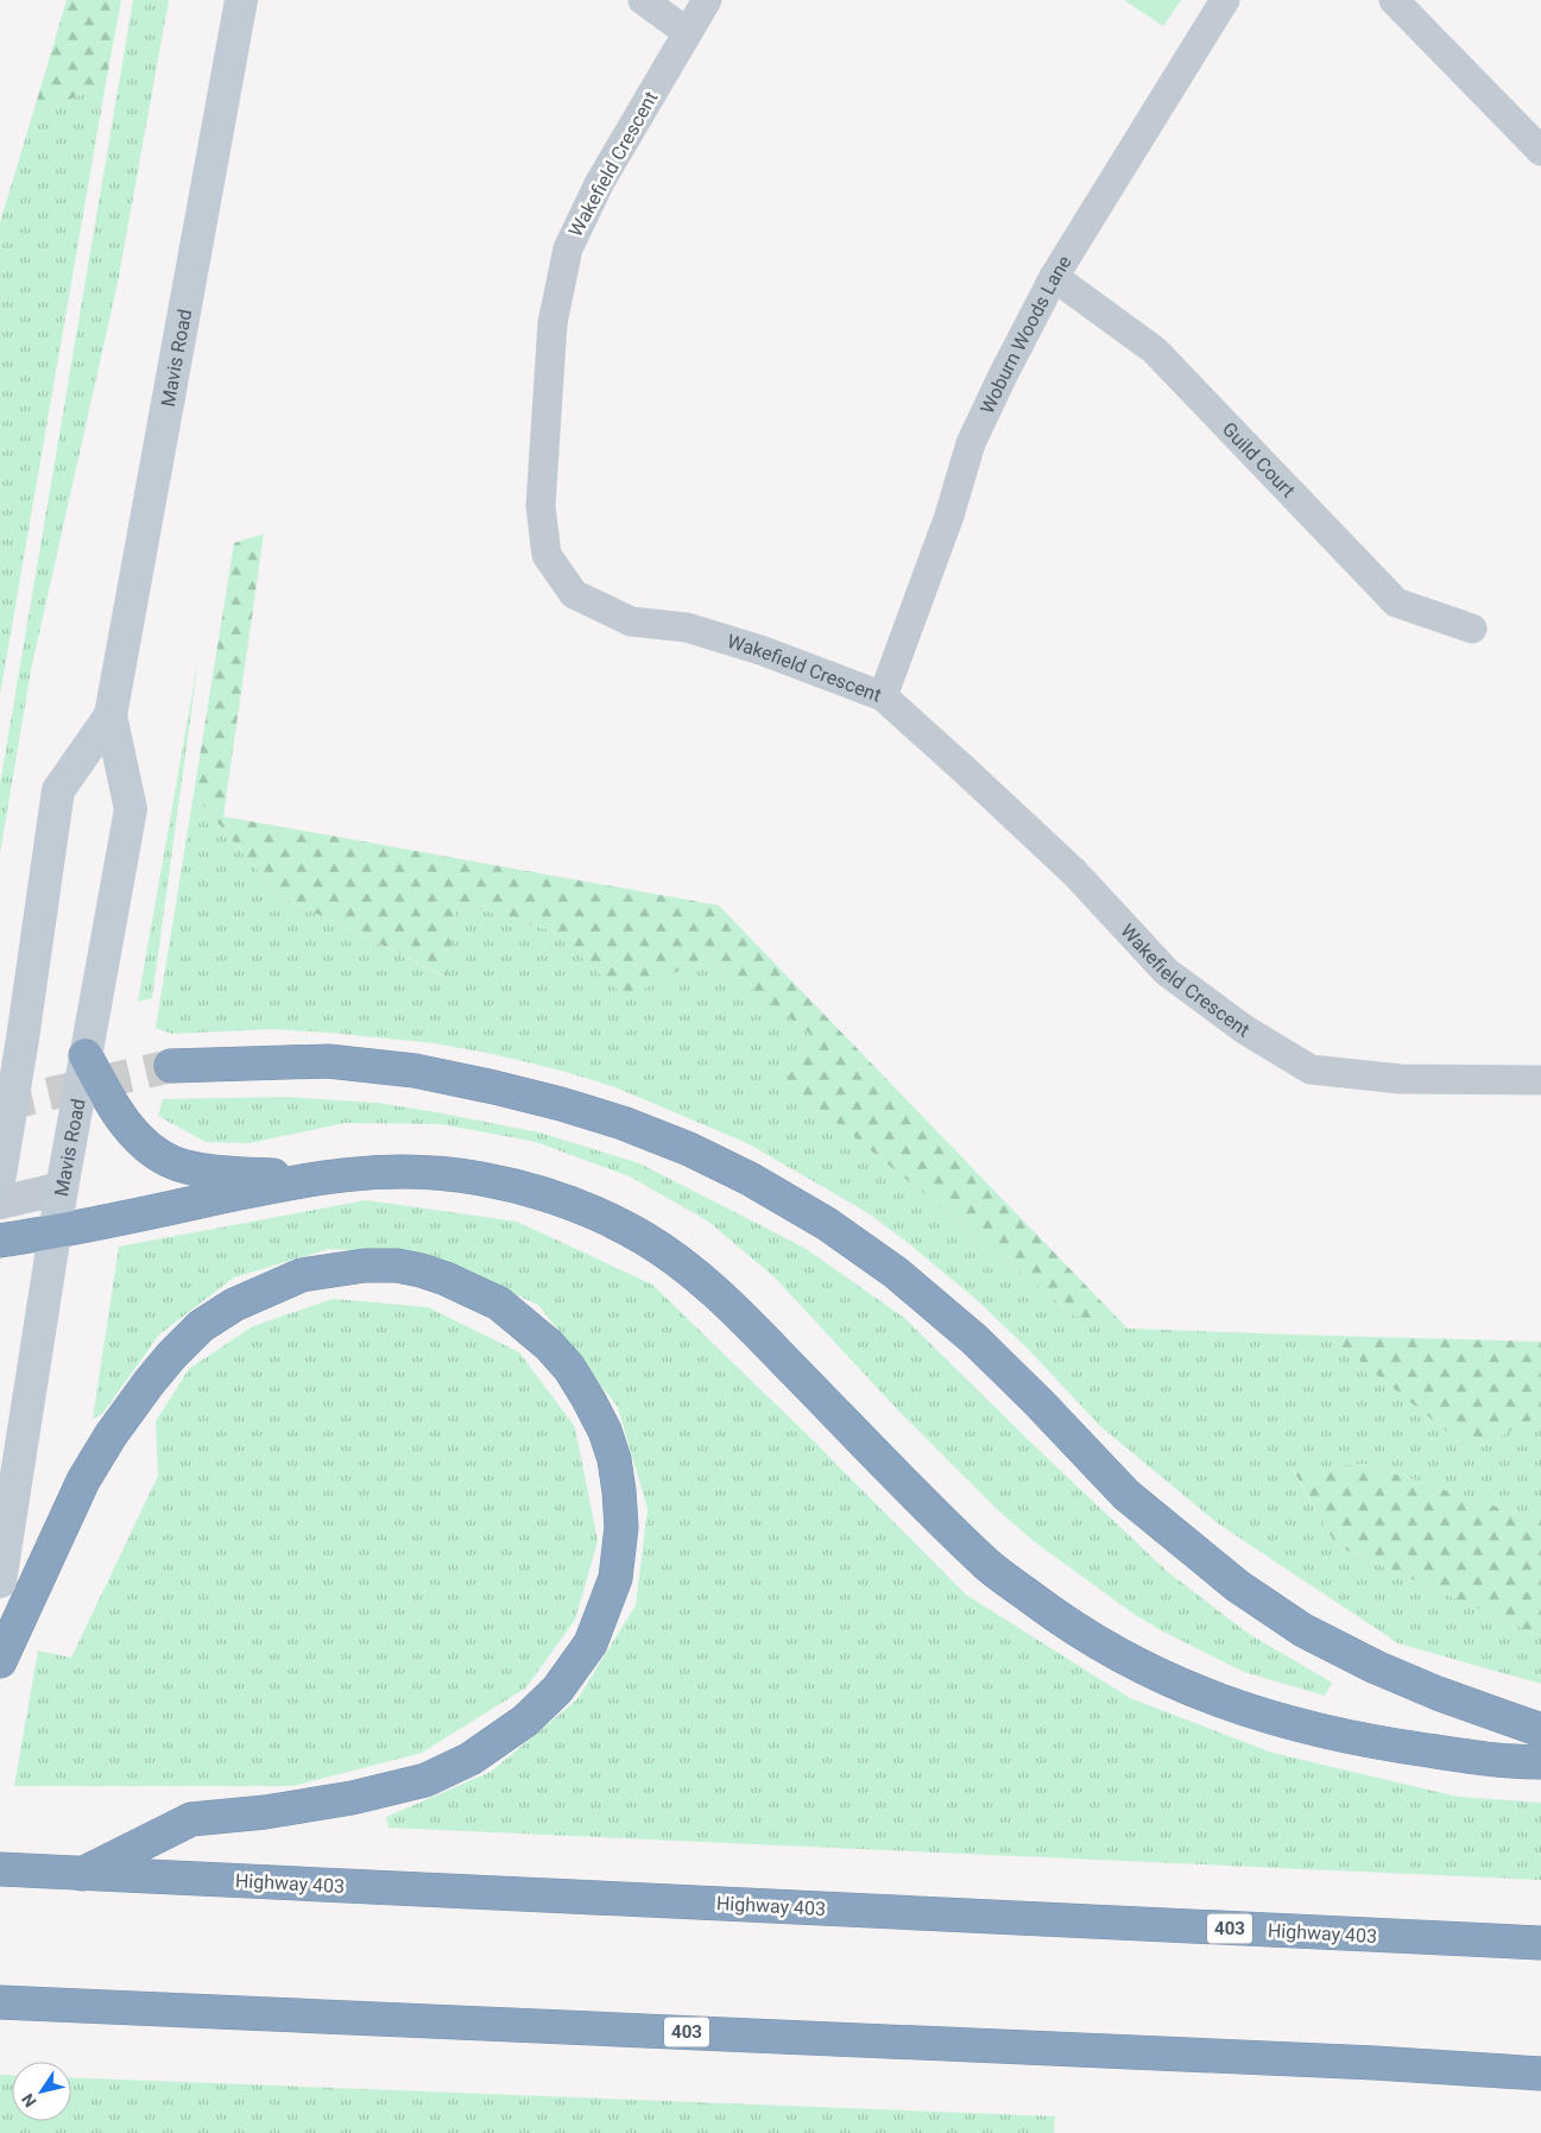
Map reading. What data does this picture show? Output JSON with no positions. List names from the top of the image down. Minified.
{"streets":{"highway":["Highway 403","403"],"main road":["Mavis Road"],"street":["Wakefield Crescent","Woburn Woods Lane","Guild Court"]},"crossings":[["Wakefield Crescent","Woburn Woods Lane"],["Woburn Woods Lane","Guild Court"]],"north":"bottom left"}
